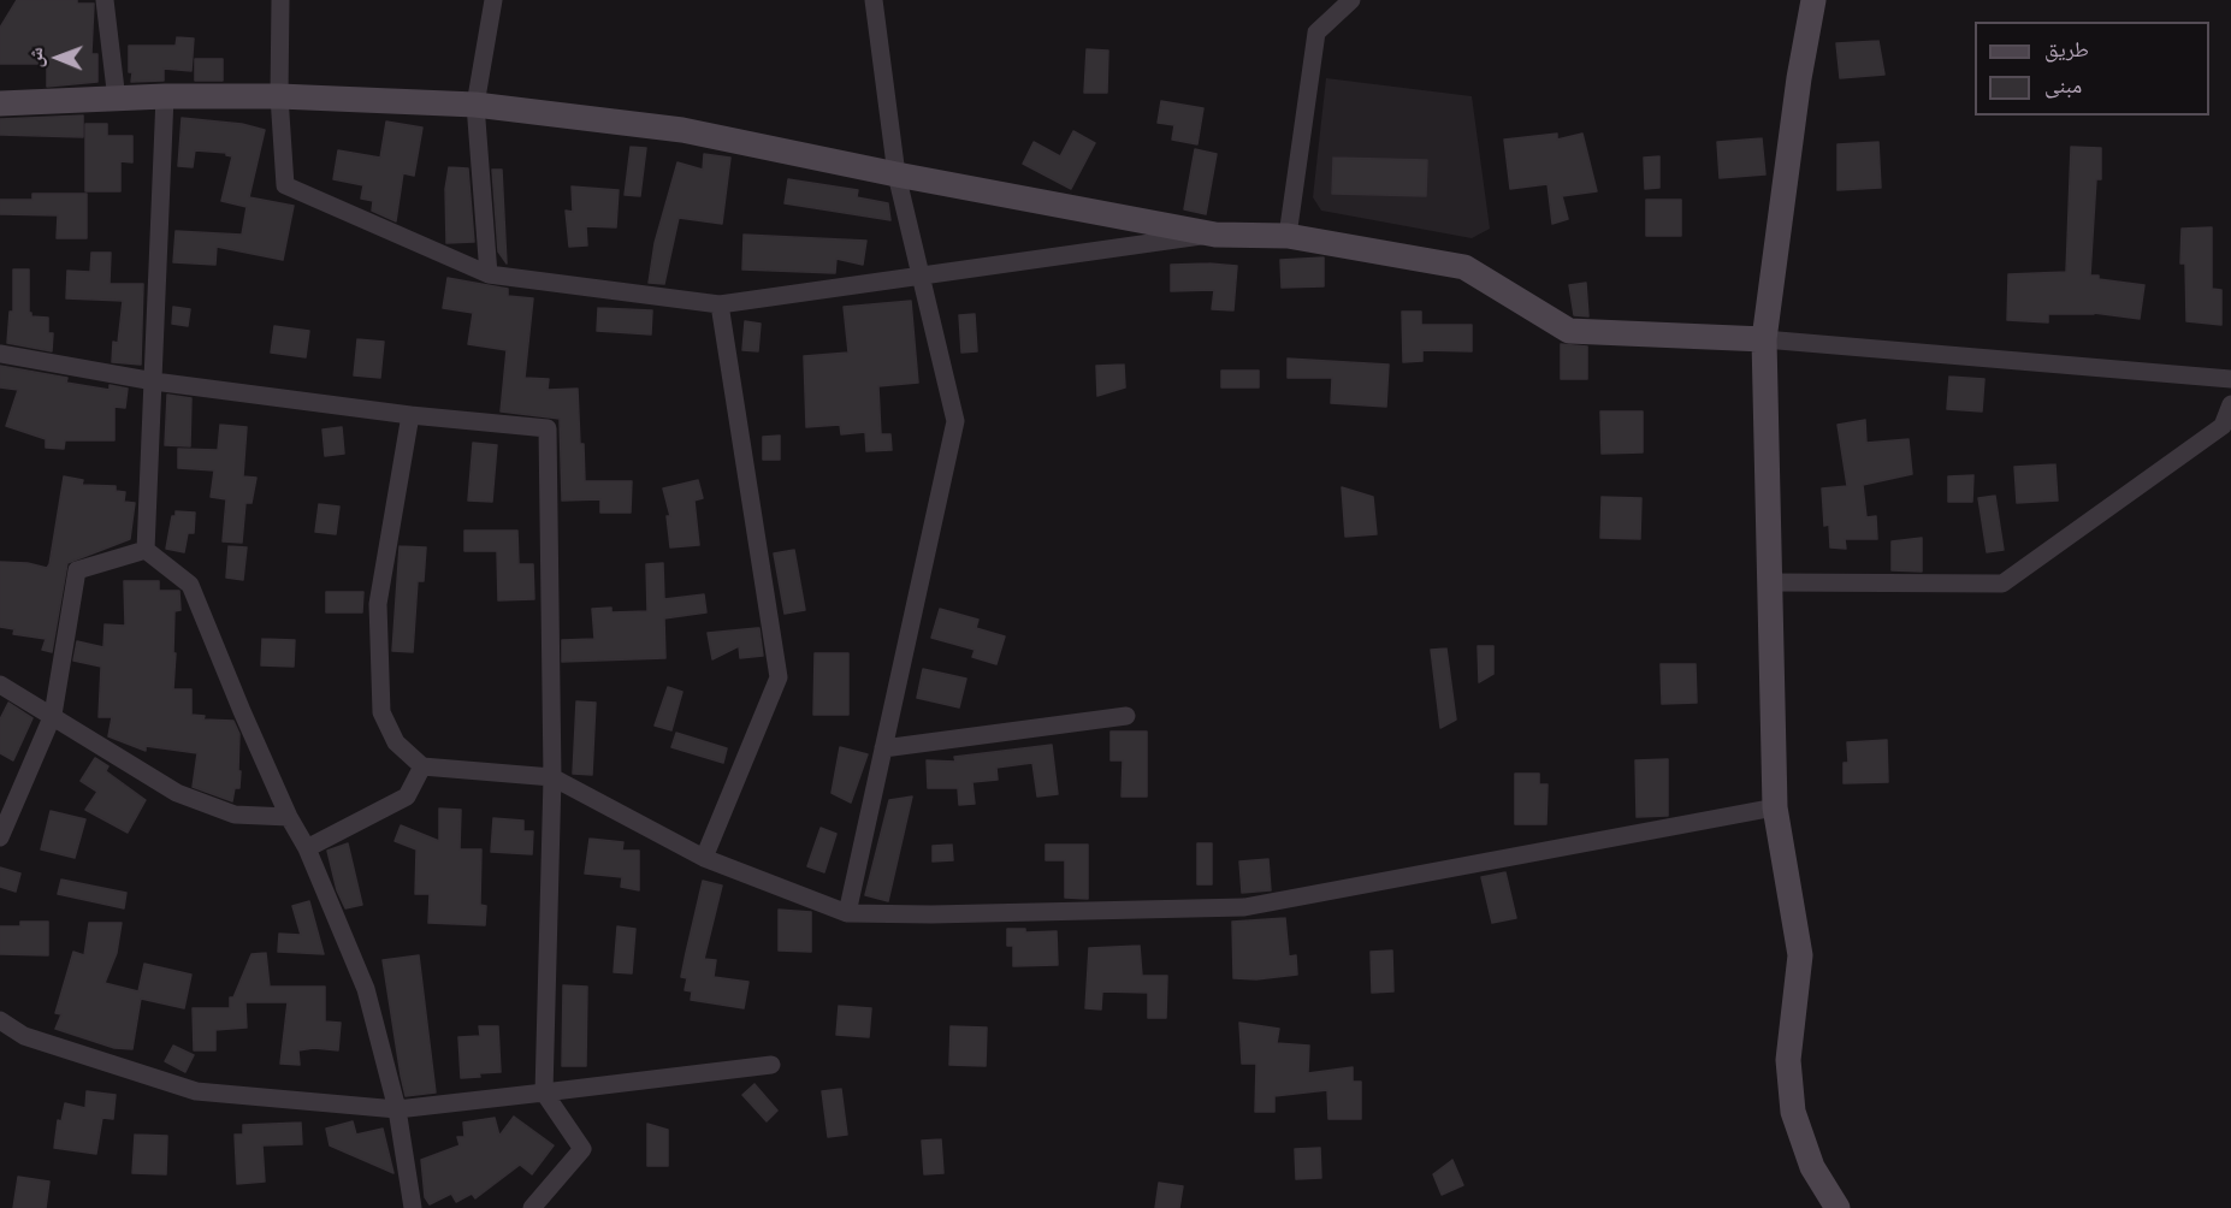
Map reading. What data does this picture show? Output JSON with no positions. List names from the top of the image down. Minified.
{"legend":["طريق","مبنى"],"north":"left"}
